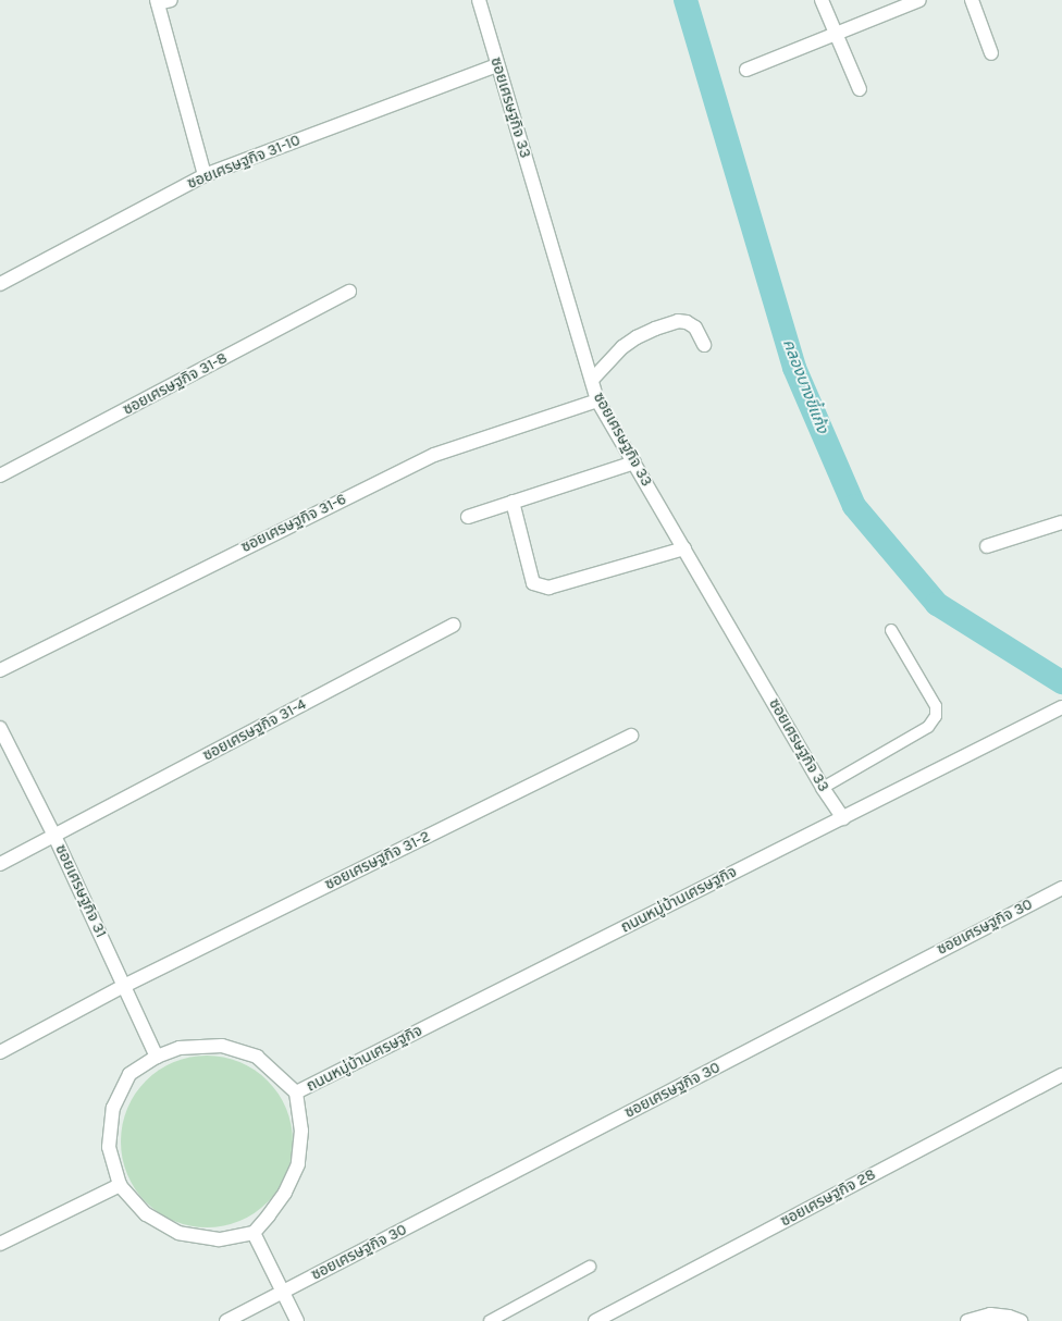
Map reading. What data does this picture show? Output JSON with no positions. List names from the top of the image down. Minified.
{"streets":{"street":["ซอยเศรษฐกิจ 33","ซอยเศรษฐกิจ 31-10","ซอยเศรษฐกิจ 31-8","ซอยเศรษฐกิจ 31-6","ซอยเศรษฐกิจ 31-4","ซอยเศรษฐกิจ 31-2","ซอยเศรษฐกิจ 31","ถนนหมู่บ้านเศรษฐกิจ","ซอยเศรษฐกิจ 30","ซอยเศรษฐกิจ 28"]},"crossings":[["ซอยเศรษฐกิจ 33","ซอยเศรษฐกิจ 31-10"],["ซอยเศรษฐกิจ 33","ซอยเศรษฐกิจ 31-6"],["ซอยเศรษฐกิจ 33","ถนนหมู่บ้านเศรษฐกิจ"],["ซอยเศรษฐกิจ 31-4","ซอยเศรษฐกิจ 31"],["ซอยเศรษฐกิจ 31-2","ซอยเศรษฐกิจ 31"],["ซอยเศรษฐกิจ 31","ถนนหมู่บ้านเศรษฐกิจ"]],"water":["คลองบางขี้แก้ง"]}
